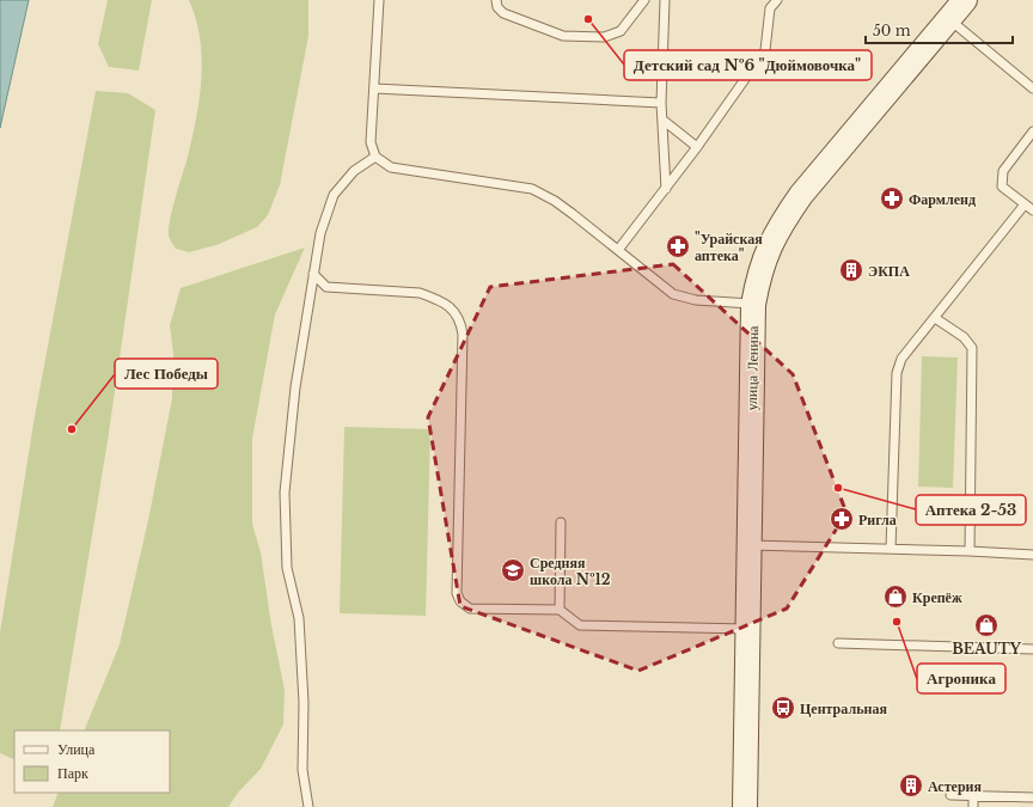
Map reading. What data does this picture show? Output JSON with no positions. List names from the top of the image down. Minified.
{"streets":{"main road":["улица Ленина"]},"places":{"other":["Детский сад №6 \"Дюймовочка\"","Лес Победы","Аптека 2-53","Агроника"],"pharmacy":["Фармленд","\"Урайская аптека\"","Ригла"],"building":["ЭКПА","Астерия"],"school or university":["Средняя школа №12"],"shop":["Крепёж","BEAUTY"],"bus stop":["Центральная"]},"legend":["Улица","Парк"],"scale_bar":"50 m"}
